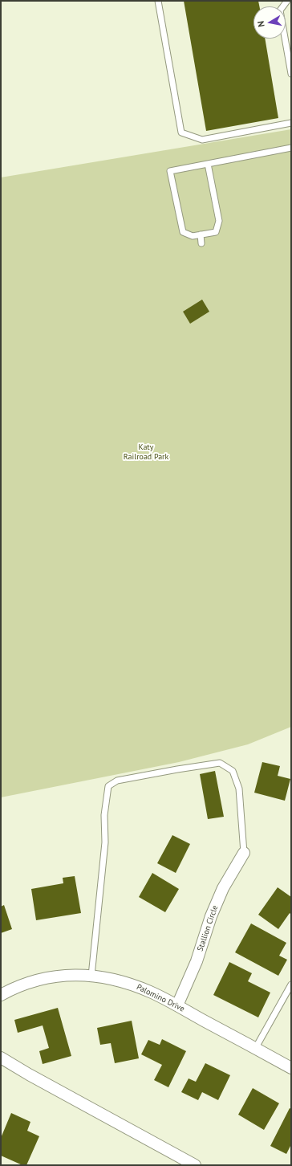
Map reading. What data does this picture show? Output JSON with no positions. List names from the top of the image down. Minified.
{"streets":{"street":["Stallion Circle","Palomino Drive"]},"crossings":[["Stallion Circle","Palomino Drive"]],"parks":["Katy Railroad Park"],"north":"left"}
